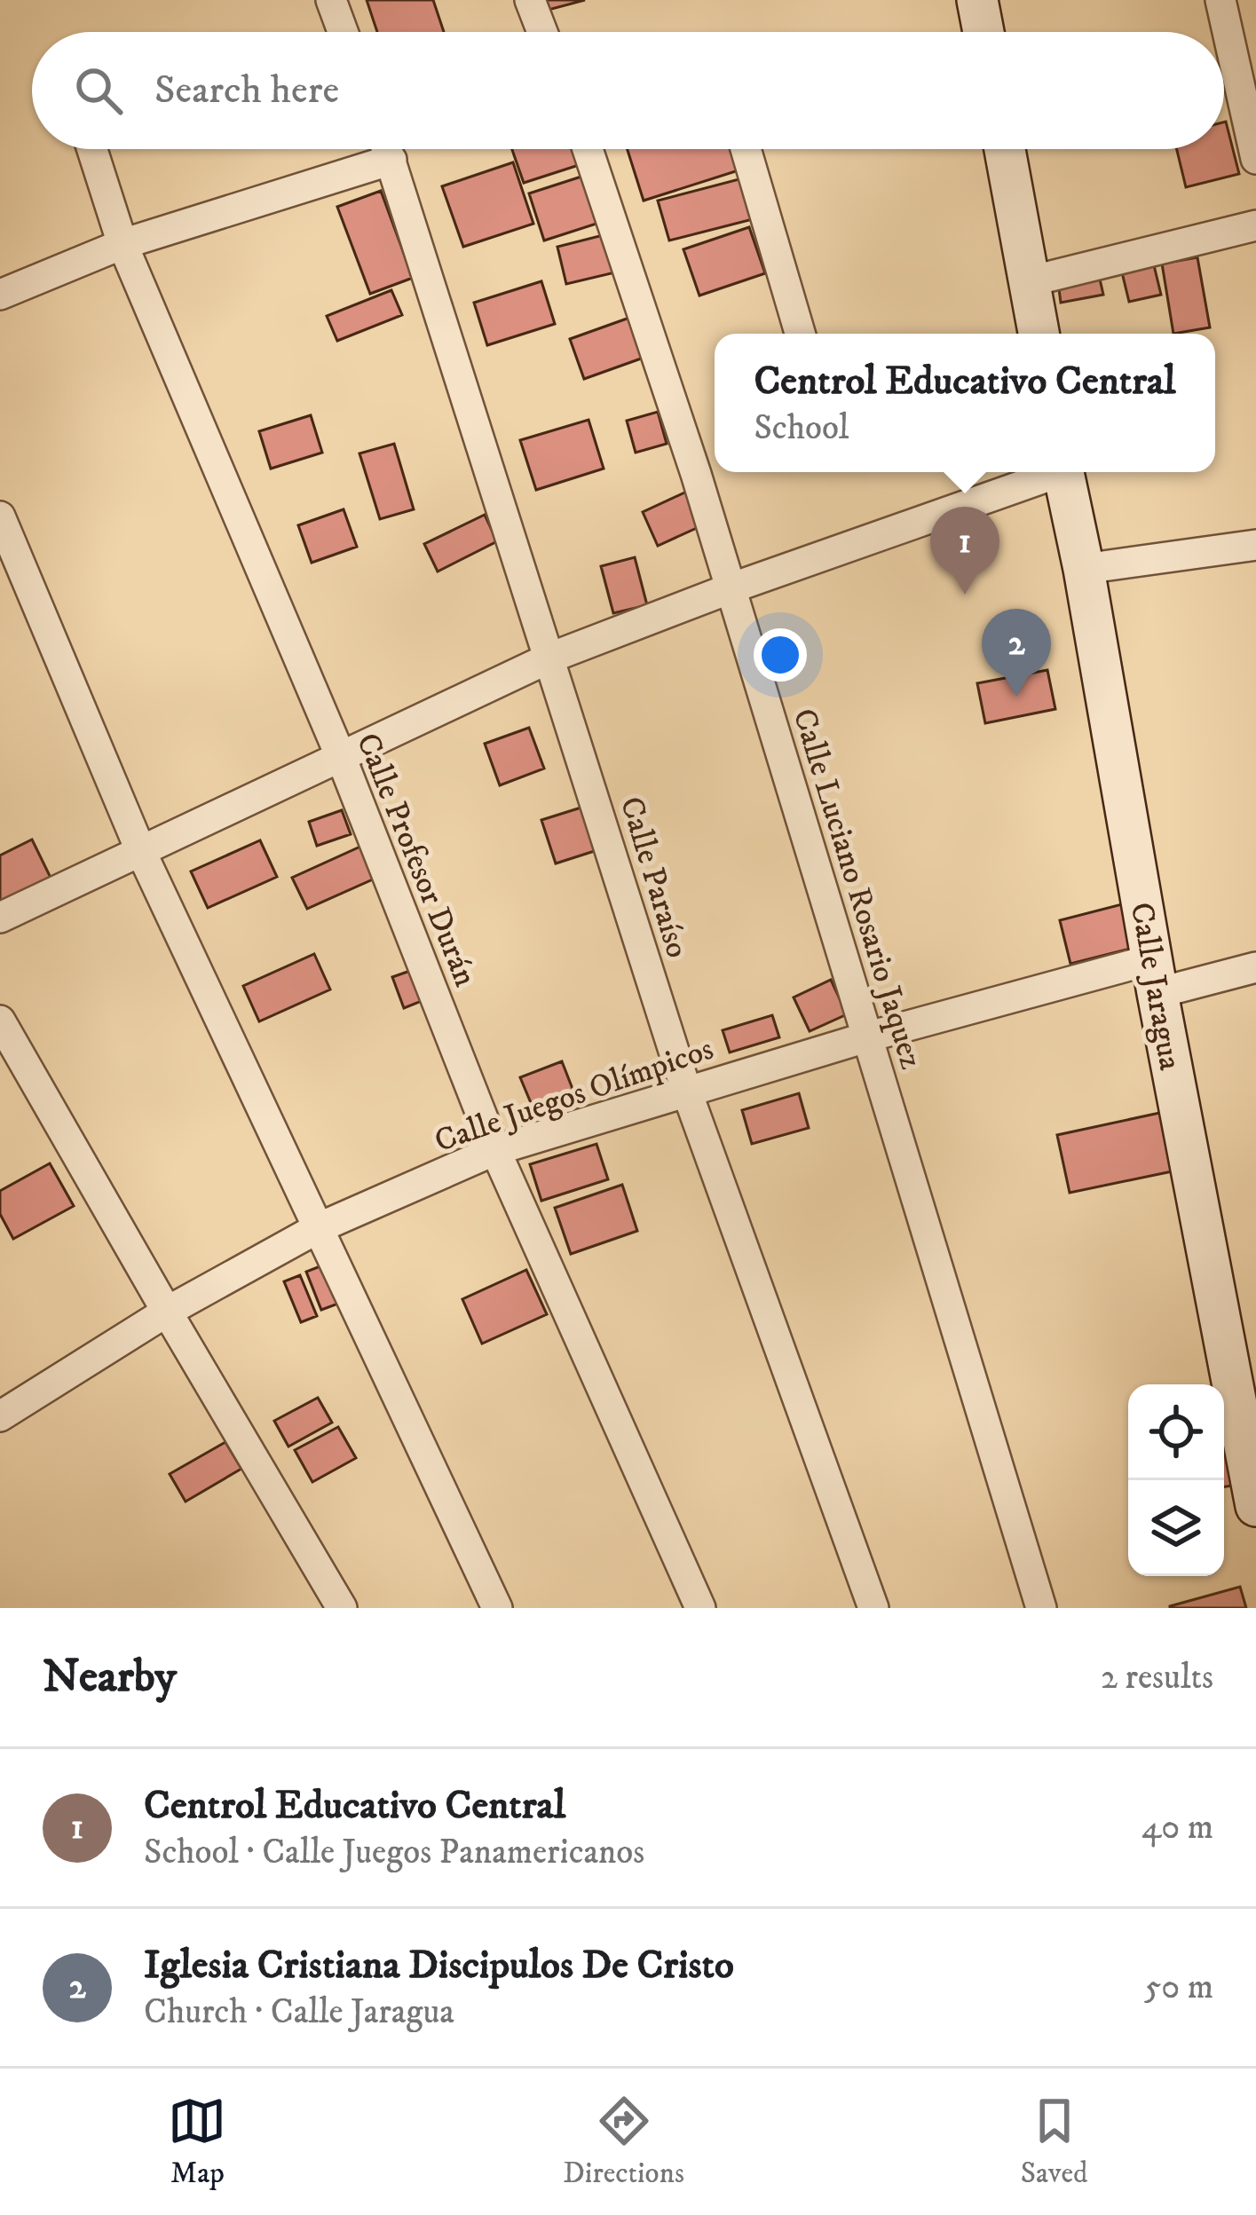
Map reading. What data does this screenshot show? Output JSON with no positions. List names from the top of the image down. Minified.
{"streets":{"street":["Calle Profesor Durán","Calle Paraíso","Calle Luciano Rosario Jaquez","Calle Jaragua","Calle Juegos Olímpicos"]},"crossings":[["Calle Profesor Durán","Calle Juegos Olímpicos"],["Calle Paraíso","Calle Juegos Olímpicos"],["Calle Luciano Rosario Jaquez","Calle Juegos Olímpicos"],["Calle Jaragua","Calle Juegos Olímpicos"]],"page":{"search":"Search here","popup":["Centrol Educativo Central","School"],"pins":["1","2"],"heading":["Nearby","2 results"],"list":[{"mark":"1","name":"Centrol Educativo Central","note":"School · Calle Juegos Panamericanos","value":"40 m"},{"mark":"2","name":"Iglesia Cristiana Discipulos De Cristo","note":"Church · Calle Jaragua","value":"50 m"}],"nav":["Map","Directions","Saved"]}}
